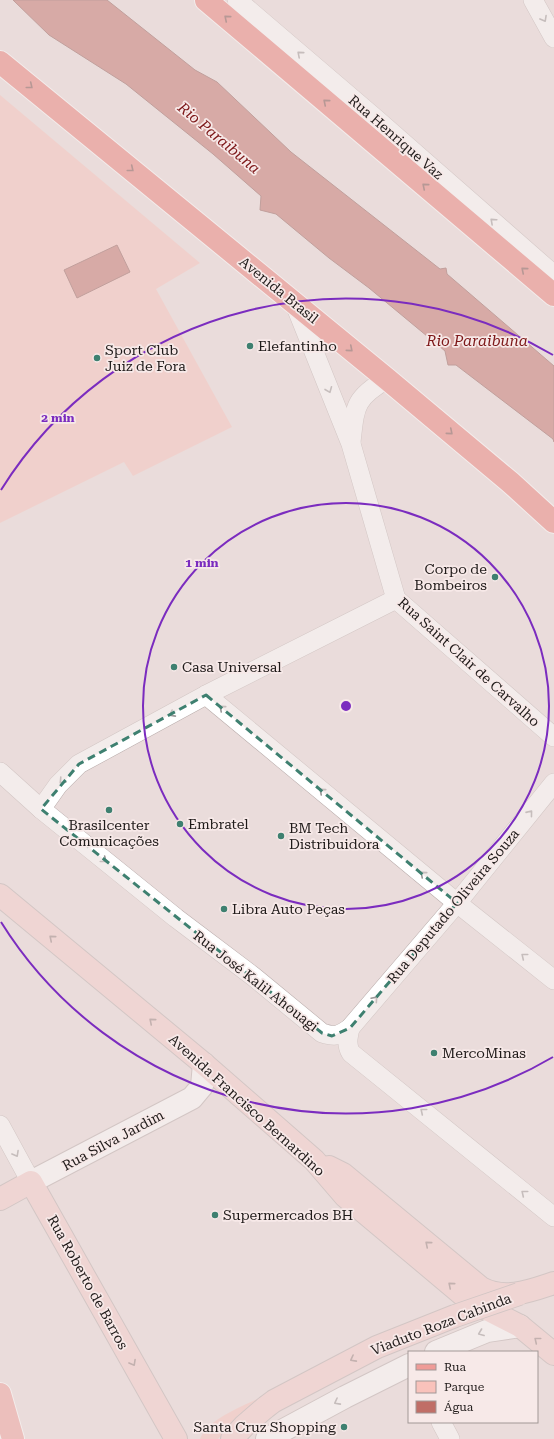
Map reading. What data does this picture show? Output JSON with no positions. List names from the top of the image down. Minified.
{"streets":{"highway":["Avenida Brasil"],"main road":["Avenida Francisco Bernardino","Rua Silva Jardim","Rua Roberto de Barros","Viaduto Roza Cabinda"],"street":["Rua Henrique Vaz","Rua Saint Clair de Carvalho","Rua Deputado Oliveira Souza","Rua José Kalil Ahouagi"]},"crossings":[["Avenida Brasil","Rua Saint Clair de Carvalho"],["Rua Deputado Oliveira Souza","Rua José Kalil Ahouagi"],["Avenida Francisco Bernardino","Rua Silva Jardim"],["Rua Silva Jardim","Rua Roberto de Barros"]],"one_way":["Rua Henrique Vaz","Rua Deputado Oliveira Souza","Rua José Kalil Ahouagi","Rua Roberto de Barros","Viaduto Roza Cabinda"],"water":["Rio Paraibuna"],"places":["Elefantinho","Sport Club Juiz de Fora","Corpo de Bombeiros","Casa Universal","Brasilcenter Comunicações","Embratel","BM Tech Distribuidora","Libra Auto Peças","MercoMinas","Supermercados BH","Santa Cruz Shopping"],"legend":["Rua","Parque","Água"],"rings":["2 min","1 min"]}
